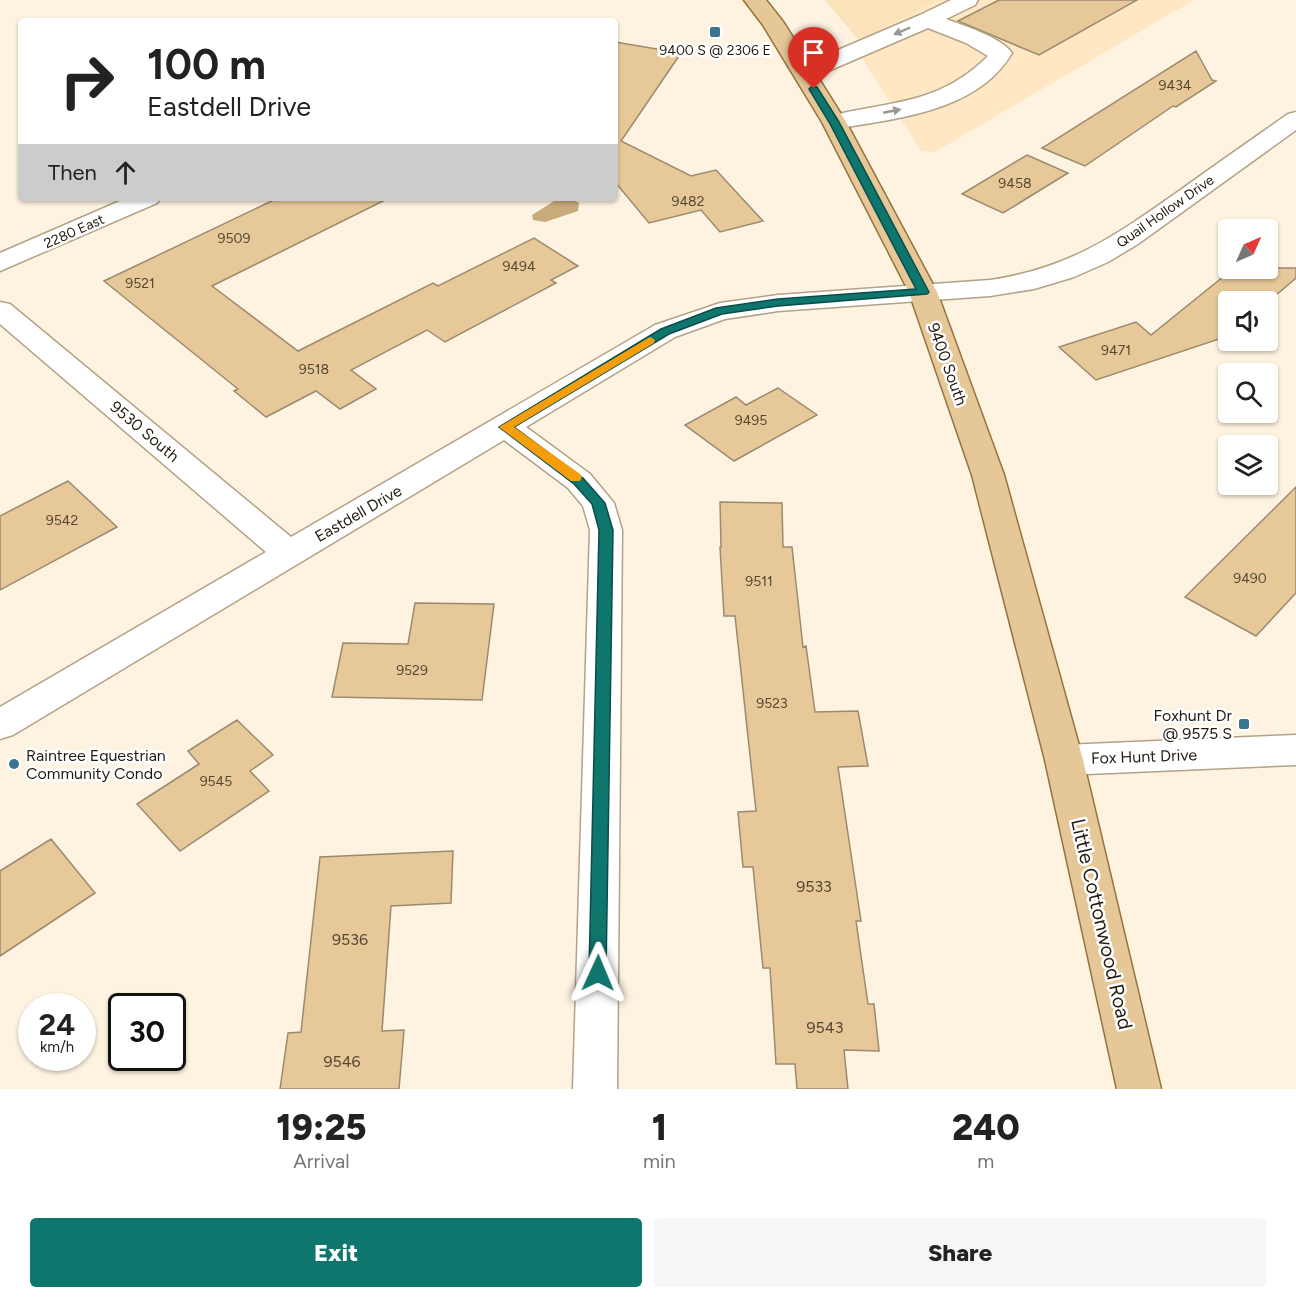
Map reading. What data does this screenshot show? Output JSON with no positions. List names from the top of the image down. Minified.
{"streets":{"main road":["9400 South","Little Cottonwood Road"],"street":["Quail Hollow Drive","2280 East","9530 South","Eastdell Drive","Fox Hunt Drive"]},"crossings":[["Quail Hollow Drive","9400 South"],["Quail Hollow Drive","Eastdell Drive"],["9400 South","Eastdell Drive"],["9400 South","Fox Hunt Drive"],["9400 South","Little Cottonwood Road"],["9530 South","Eastdell Drive"],["Fox Hunt Drive","Little Cottonwood Road"]],"places":{"transit":["9400 S @ 2306 E","Foxhunt Dr @ 9575 S"],"other":["Raintree Equestrian Community Condo"]},"house_numbers":["9434","9458","9482","9509","9494","9521","9471","9518","9495","9542","9490","9511","9529","9523","9545","9533","9536","9543","9546"],"north":"top right","page":{"turn":["100 m","Eastdell Drive"],"then":"Then","speed":"24 km/h","limit":"30","eta":["19:25","Arrival","1","min","240","m"],"buttons":["Exit","Share"]}}
